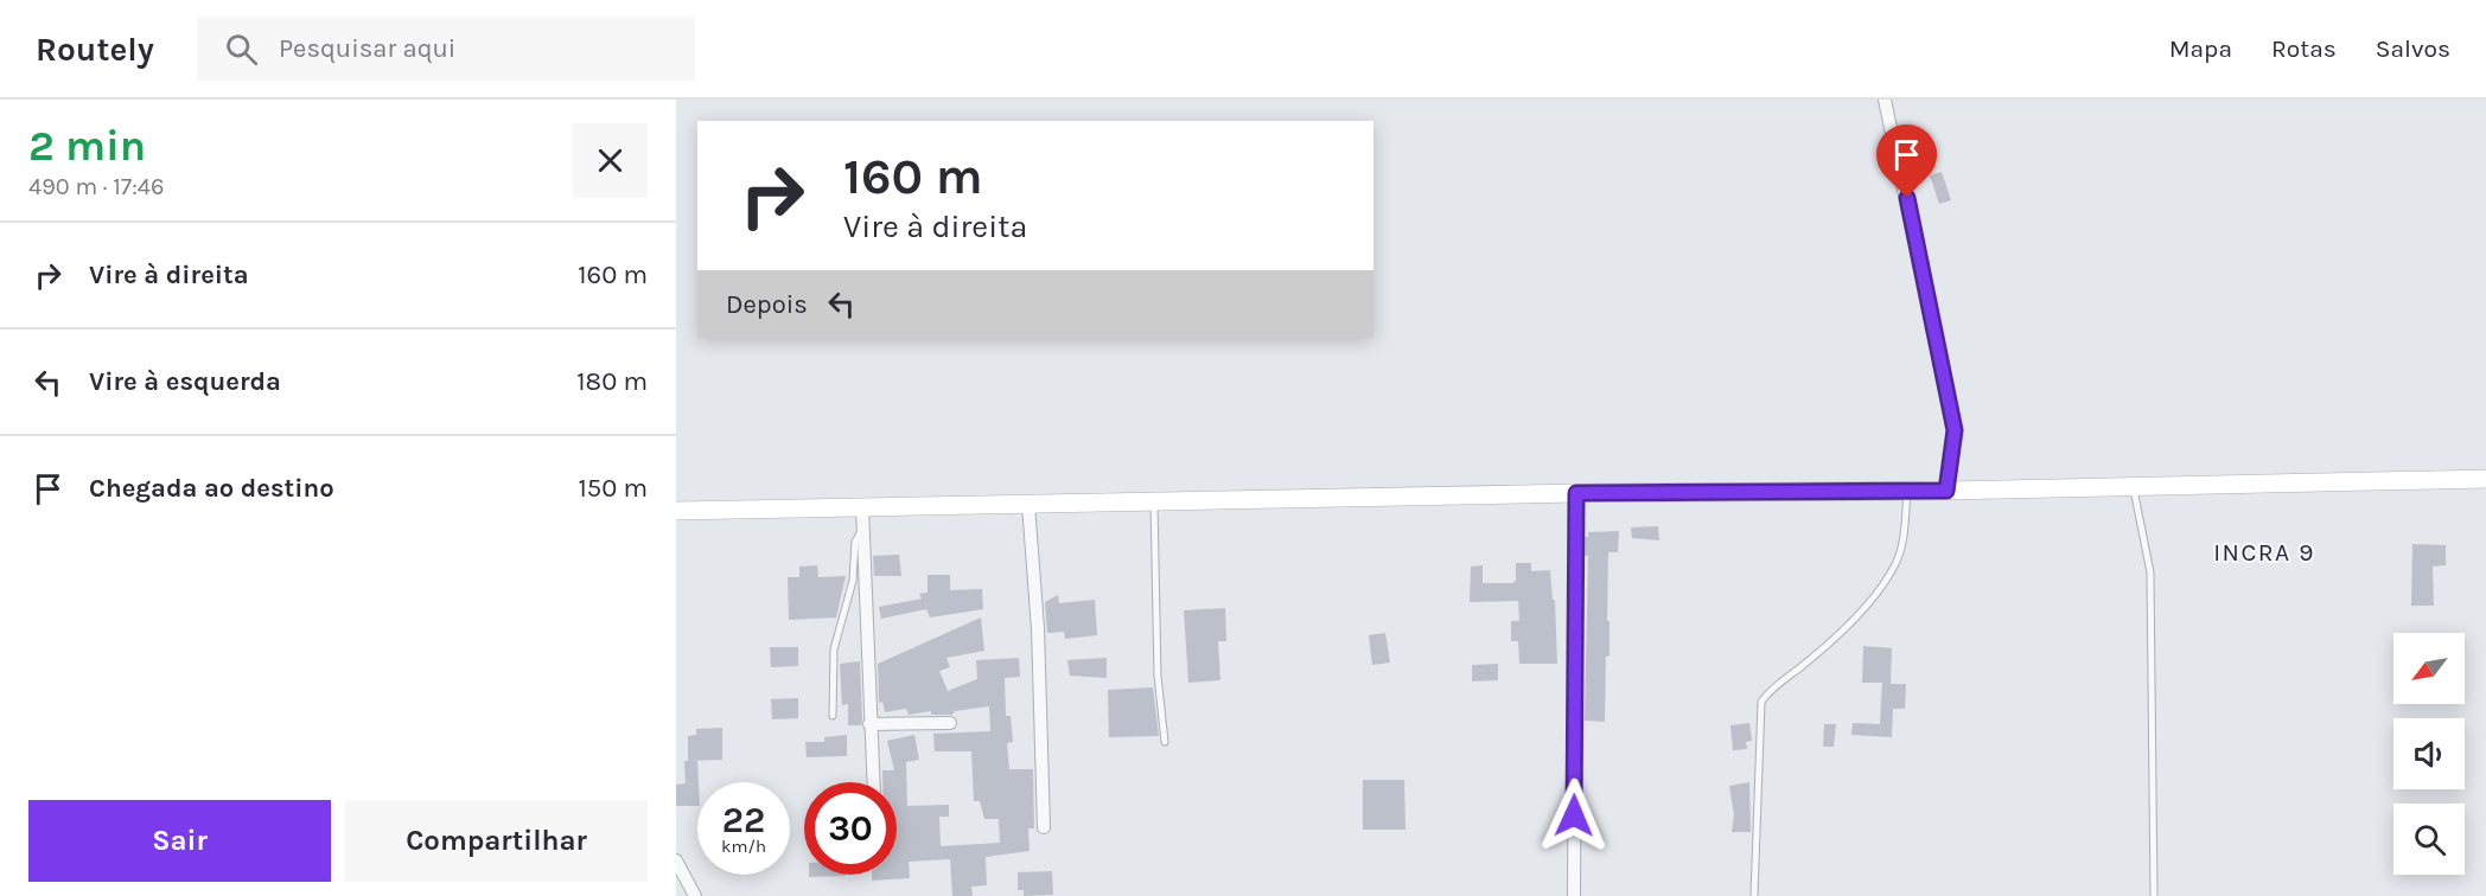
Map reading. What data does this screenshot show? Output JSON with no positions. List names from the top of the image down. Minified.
{"districts":["INCRA 9"],"north":"bottom left","page":{"header":"Routely","search":"Pesquisar aqui","nav":["Mapa","Rotas","Salvos"],"heading":["2 min","490 m · 17:46"],"turn":["160 m","Vire à direita"],"list":[{"name":"Vire à direita","value":"160 m"},{"name":"Vire à esquerda","value":"180 m"},{"name":"Chegada ao destino","value":"150 m"}],"then":"Depois","speed":"22 km/h","limit":"30","buttons":["Sair","Compartilhar"]}}
